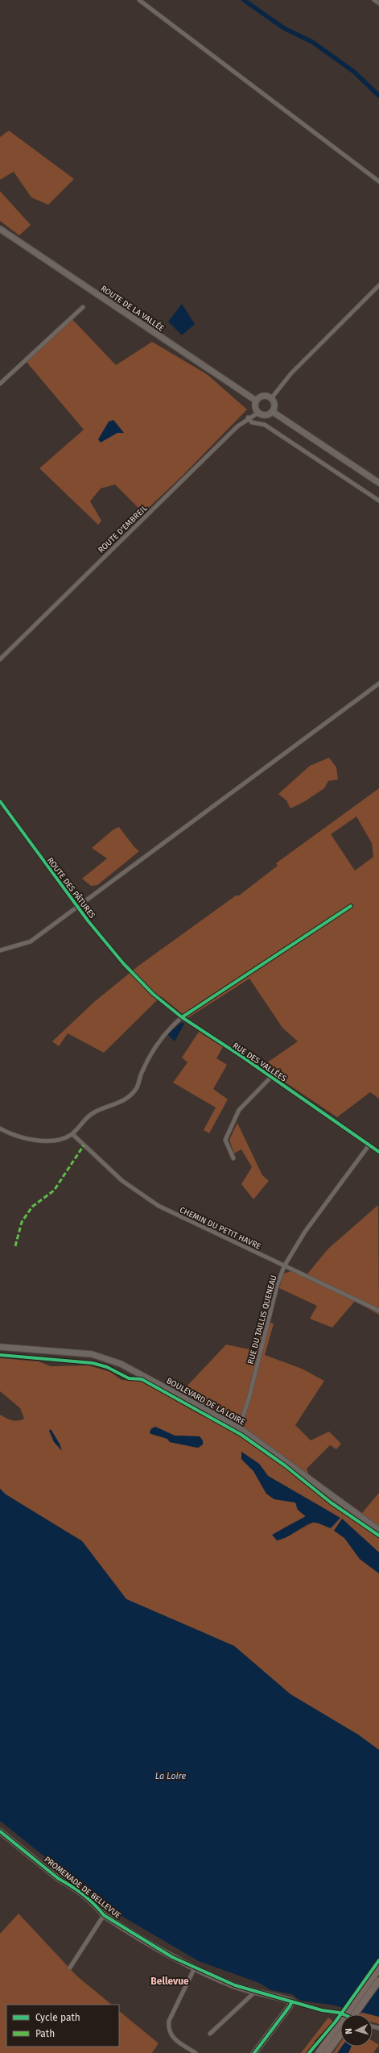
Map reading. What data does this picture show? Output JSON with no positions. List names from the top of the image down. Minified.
{"streets":{"main road":["ROUTE DE LA VALLÉE","BOULEVARD DE LA LOIRE","PROMENADE DE BELLEVUE"],"street":["ROUTE D'EMBREIL","ROUTE DES PÂTURES","RUE DES VALLÉES","CHEMIN DU PETIT HAVRE","RUE DU TAILLIS QUENEAU"]},"crossings":[["ROUTE DE LA VALLÉE","ROUTE D'EMBREIL"],["ROUTE DES PÂTURES","RUE DES VALLÉES"],["RUE DES VALLÉES","RUE DU TAILLIS QUENEAU"],["CHEMIN DU PETIT HAVRE","RUE DU TAILLIS QUENEAU"],["RUE DU TAILLIS QUENEAU","BOULEVARD DE LA LOIRE"]],"districts":["Bellevue"],"water":["La Loire"],"legend":["Cycle path","Path"],"north":"left"}
